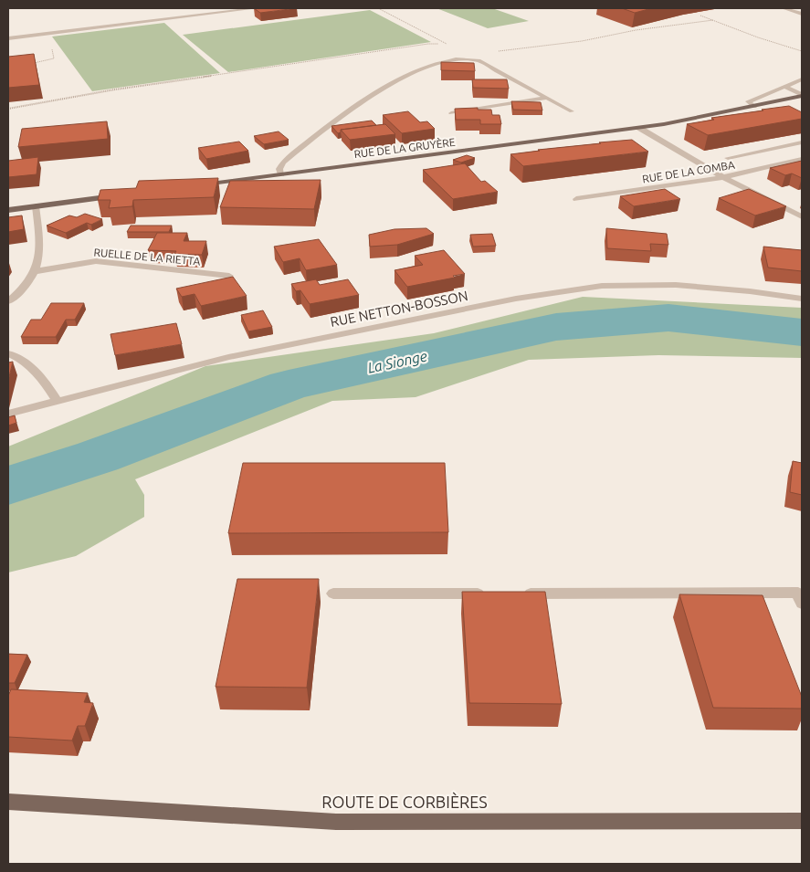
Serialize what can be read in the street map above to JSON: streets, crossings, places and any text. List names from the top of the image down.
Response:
{
  "streets": {
    "main road": ["RUE DE LA GRUYÈRE", "ROUTE DE CORBIÈRES"],
    "street": ["RUE DE LA COMBA", "RUELLE DE LA RIETTA", "RUE NETTON-BOSSON"]
  },
  "water": ["La Sionge"]
}
